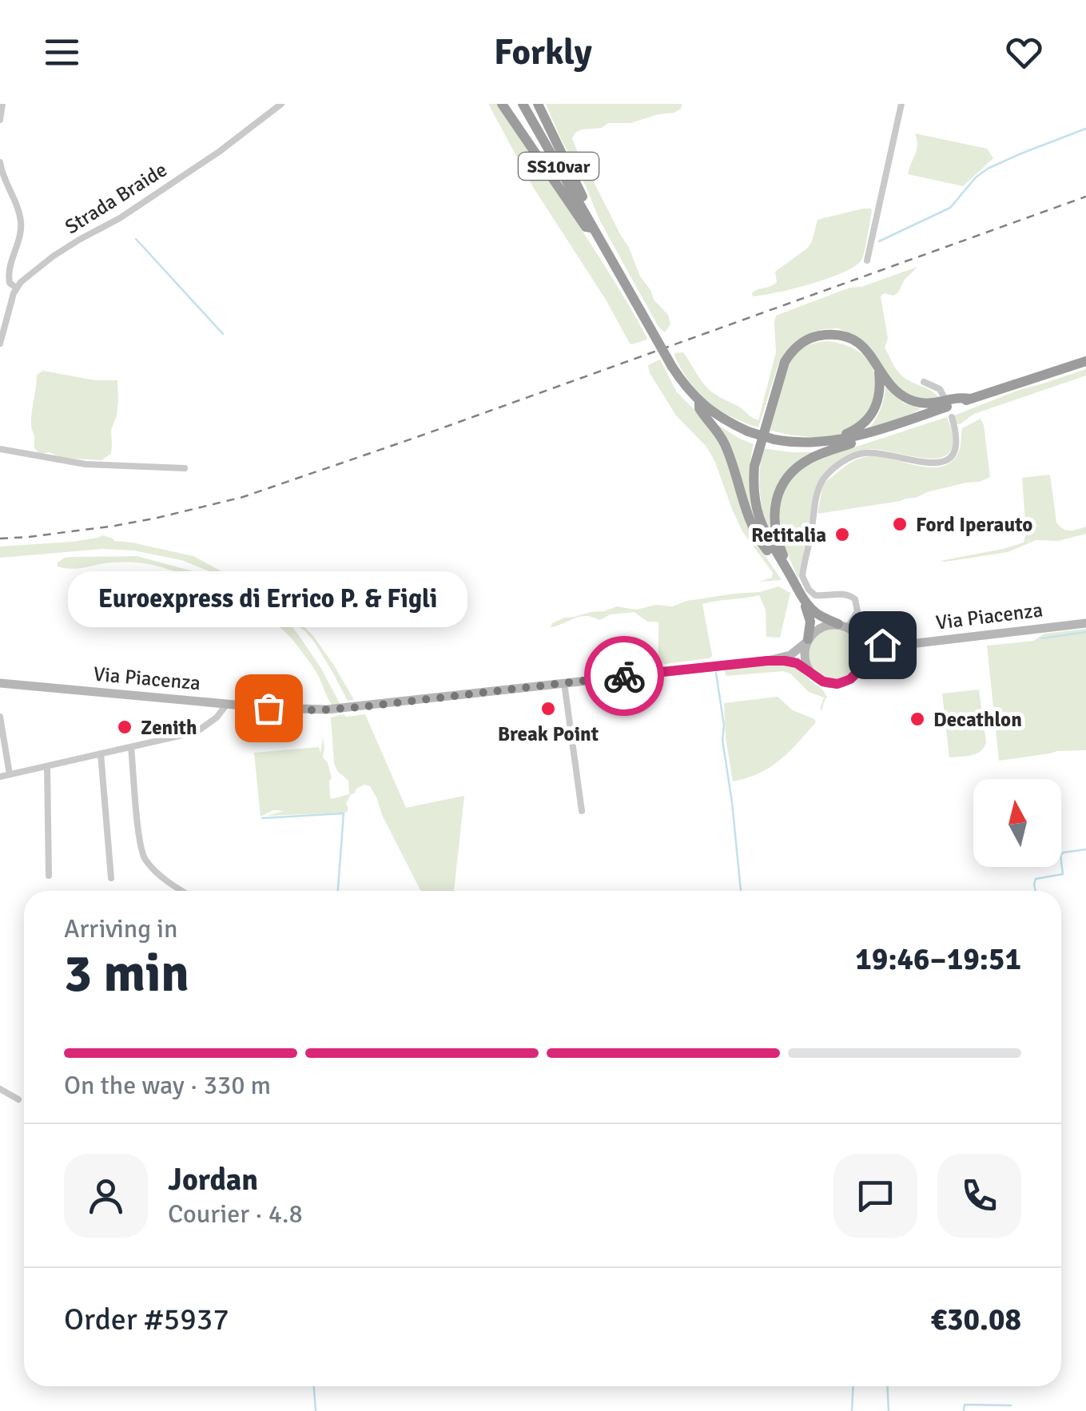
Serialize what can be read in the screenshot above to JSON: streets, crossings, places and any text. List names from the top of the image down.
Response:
{
  "streets": {
    "highway": ["SS10var"],
    "main road": ["Via Piacenza"],
    "street": ["Strada Braide"]
  },
  "places": [
    "Ford Iperauto",
    "Retitalia",
    "Euroexpress di Errico P. & Figli",
    "Break Point",
    "Decathlon",
    "Zenith"
  ],
  "north": "top",
  "page": {
    "header": "Forkly",
    "bubble": "Euroexpress di Errico P. & Figli",
    "heading": ["3 min", "Arriving in", "19:46–19:51"],
    "panel": [
      "Jordan",
      "Courier · 4.8",
      "Order #5937",
      "€30.08"
    ],
    "bar": "On the way · 330 m"
  }
}
